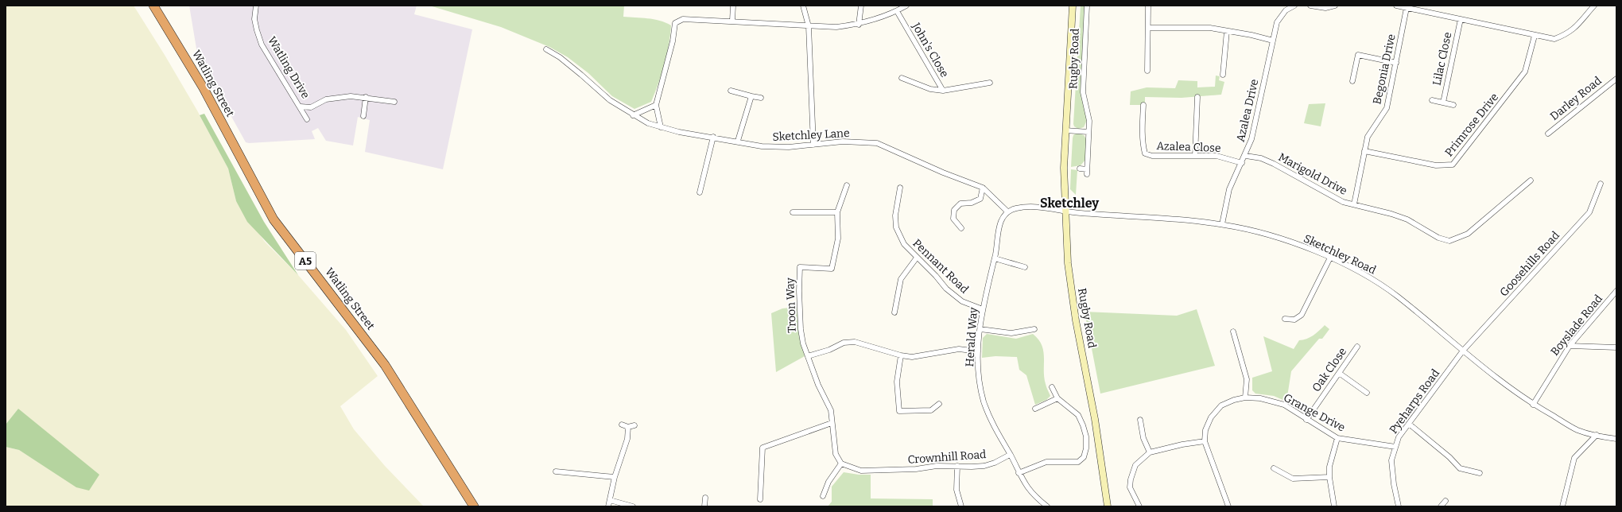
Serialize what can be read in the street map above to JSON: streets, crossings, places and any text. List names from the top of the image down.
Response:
{
  "streets": {
    "highway": ["Watling Street", "A5"],
    "main road": ["Rugby Road"],
    "street": [
      "John's Close",
      "Lilac Close",
      "Watling Drive",
      "Begonia Drive",
      "Darley Road",
      "Azalea Drive",
      "Primrose Drive",
      "Sketchley Lane",
      "Azalea Close",
      "Marigold Drive",
      "Sketchley Road",
      "Goosehills Road",
      "Pennant Road",
      "Troon Way",
      "Boyslade Road",
      "Herald Way",
      "Oak Close",
      "Pyeharps Road",
      "Grange Drive",
      "Crownhill Road"
    ]
  },
  "crossings": [
    ["Rugby Road", "Sketchley Road"],
    ["Begonia Drive", "Primrose Drive"],
    ["Begonia Drive", "Marigold Drive"],
    ["Azalea Drive", "Azalea Close"],
    ["Azalea Drive", "Marigold Drive"],
    ["Azalea Drive", "Sketchley Road"],
    ["Sketchley Lane", "Herald Way"],
    ["Sketchley Road", "Goosehills Road"],
    ["Sketchley Road", "Boyslade Road"],
    ["Sketchley Road", "Pyeharps Road"],
    ["Goosehills Road", "Pyeharps Road"],
    ["Pennant Road", "Herald Way"],
    ["Troon Way", "Crownhill Road"],
    ["Herald Way", "Crownhill Road"],
    ["Oak Close", "Grange Drive"],
    ["Pyeharps Road", "Grange Drive"]
  ],
  "districts": ["Sketchley"]
}
